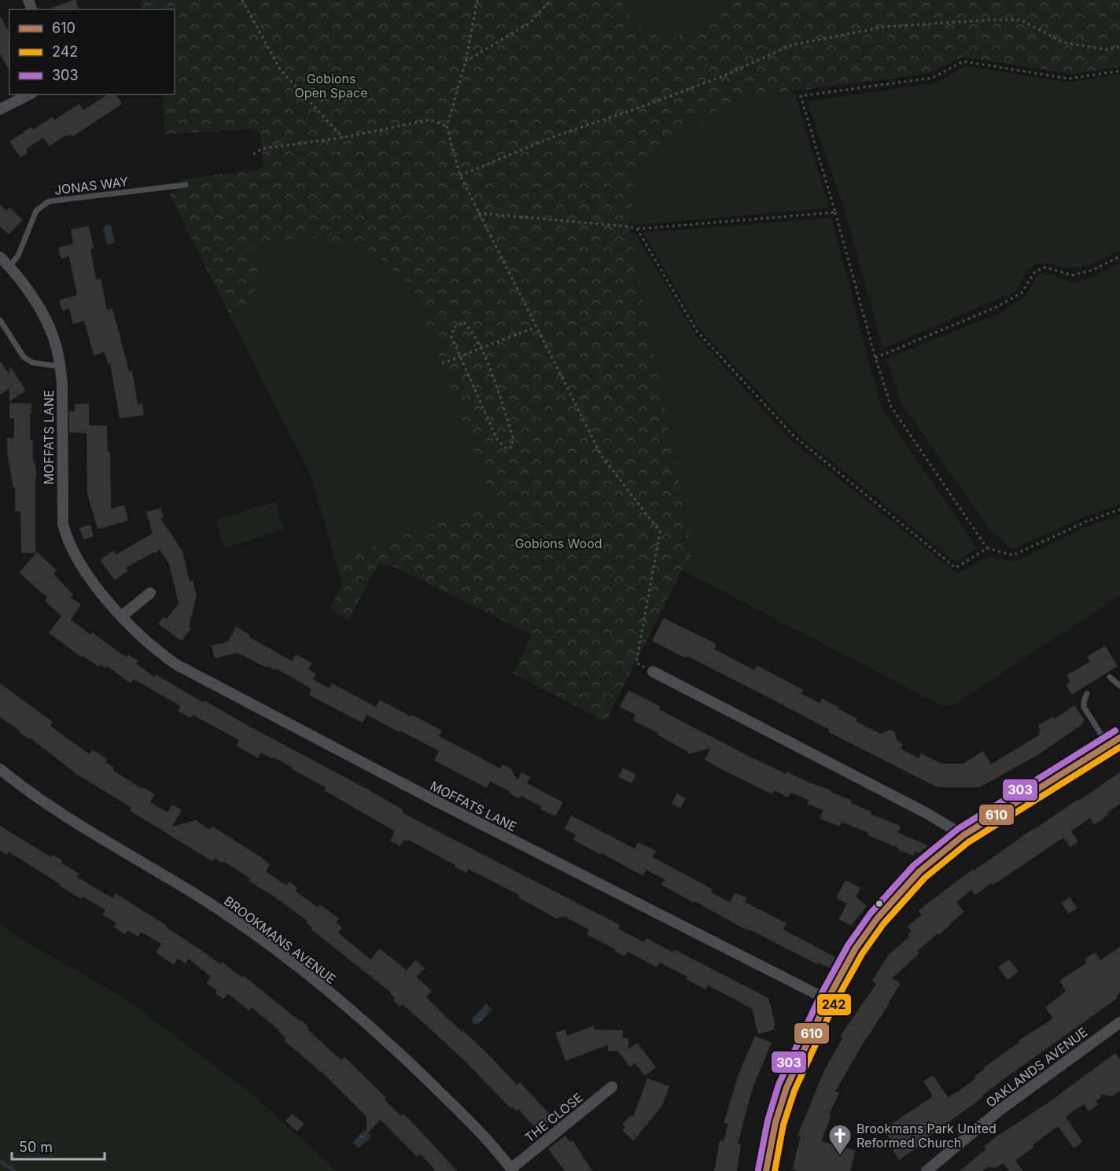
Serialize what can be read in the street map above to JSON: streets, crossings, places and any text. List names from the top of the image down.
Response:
{
  "streets": {
    "street": [
      "MOFFATS LANE",
      "BROOKMANS AVENUE",
      "OAKLANDS AVENUE",
      "THE CLOSE"
    ],
    "lane": ["JONAS WAY"]
  },
  "crossings": [
    ["JONAS WAY", "MOFFATS LANE"],
    ["BROOKMANS AVENUE", "THE CLOSE"]
  ],
  "parks": ["Gobions Open Space", "Gobions Wood"],
  "places": {
    "church": ["Brookmans Park United Reformed Church"]
  },
  "lines": ["transit line 303", "transit line 610", "transit line 242"],
  "legend": ["610", "242", "303"],
  "scale_bar": "50 m"
}
